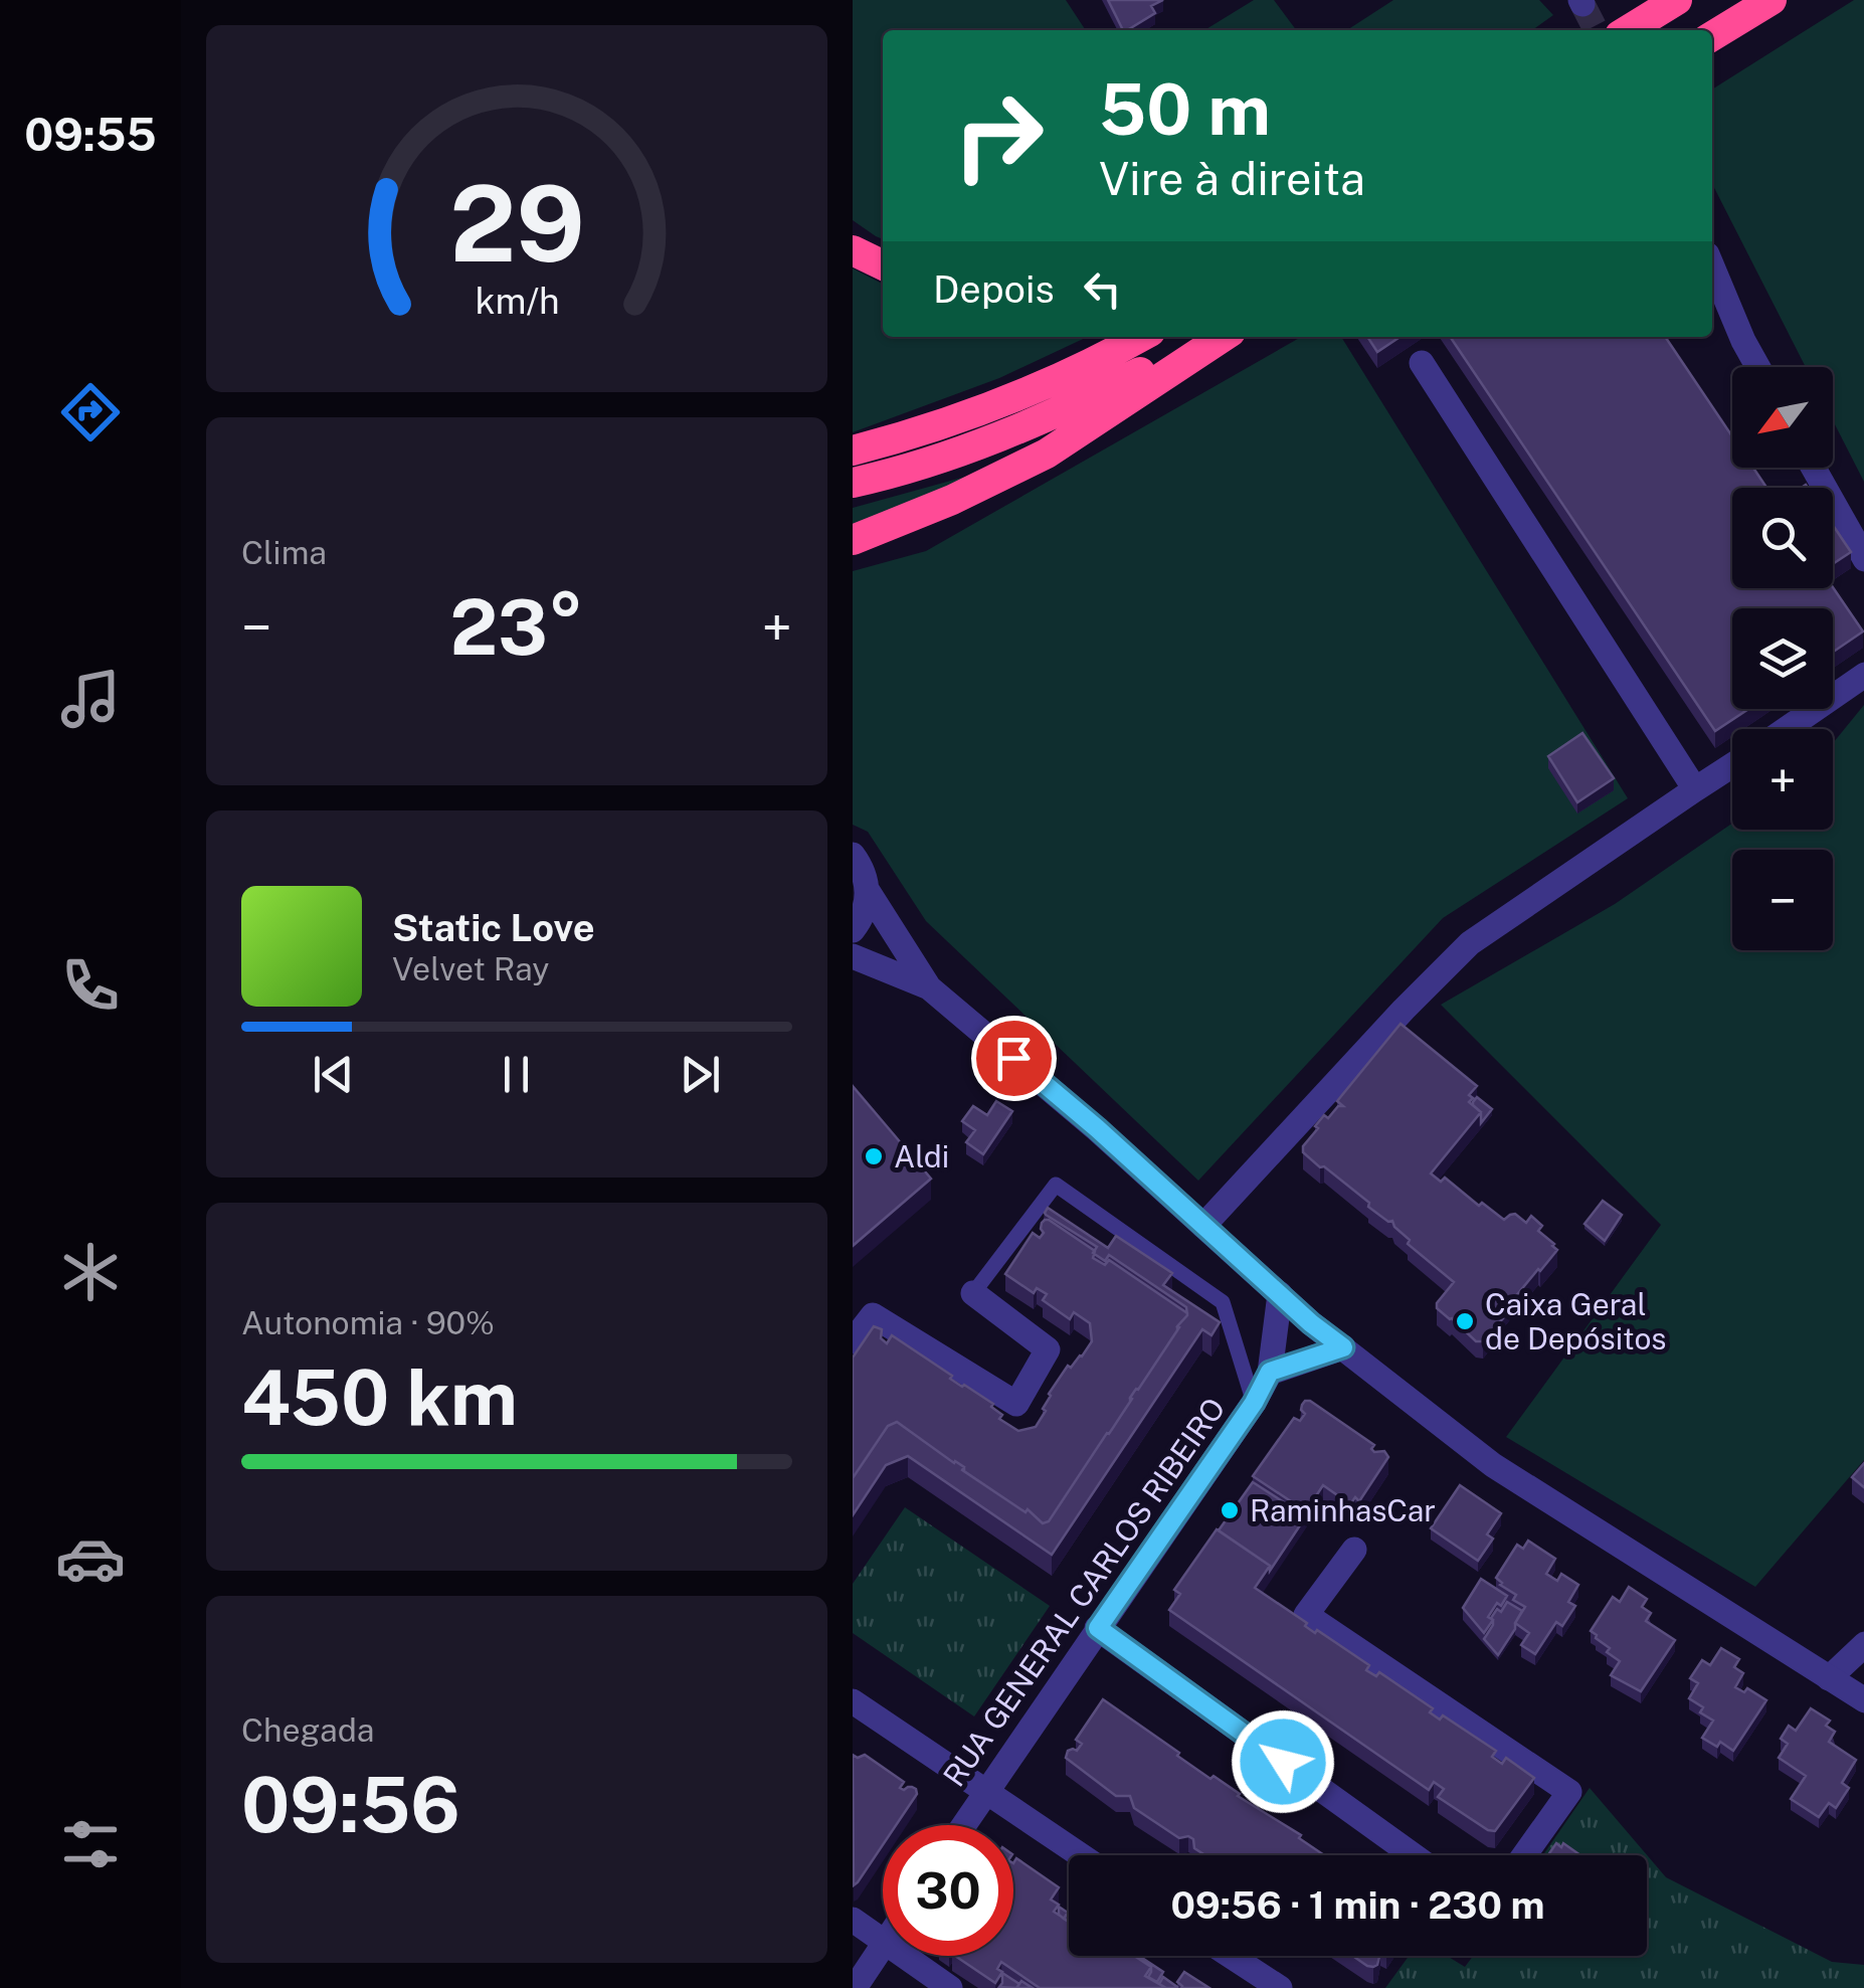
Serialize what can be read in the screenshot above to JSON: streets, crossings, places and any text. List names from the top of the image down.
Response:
{
  "streets": {
    "street": ["RUA GENERAL CARLOS RIBEIRO"]
  },
  "places": ["Aldi", "Caixa Geral de Depósitos", "RaminhasCar"],
  "north": "bottom left",
  "page": {
    "tabs": "09:55",
    "turn": ["50 m", "Vire à direita"],
    "then": "Depois",
    "map_buttons": ["+", "−"],
    "tile": [
      "Clima",
      ["Autonomia · 90%", "450 km"],
      ["Chegada", "09:56"]
    ],
    "heat": ["−", "23°", "+"],
    "song": ["Static Love", "Velvet Ray"],
    "limit": "30",
    "trip": "09:56 · 1 min · 230 m",
    "gauge": ["29", "km/h"]
  }
}
